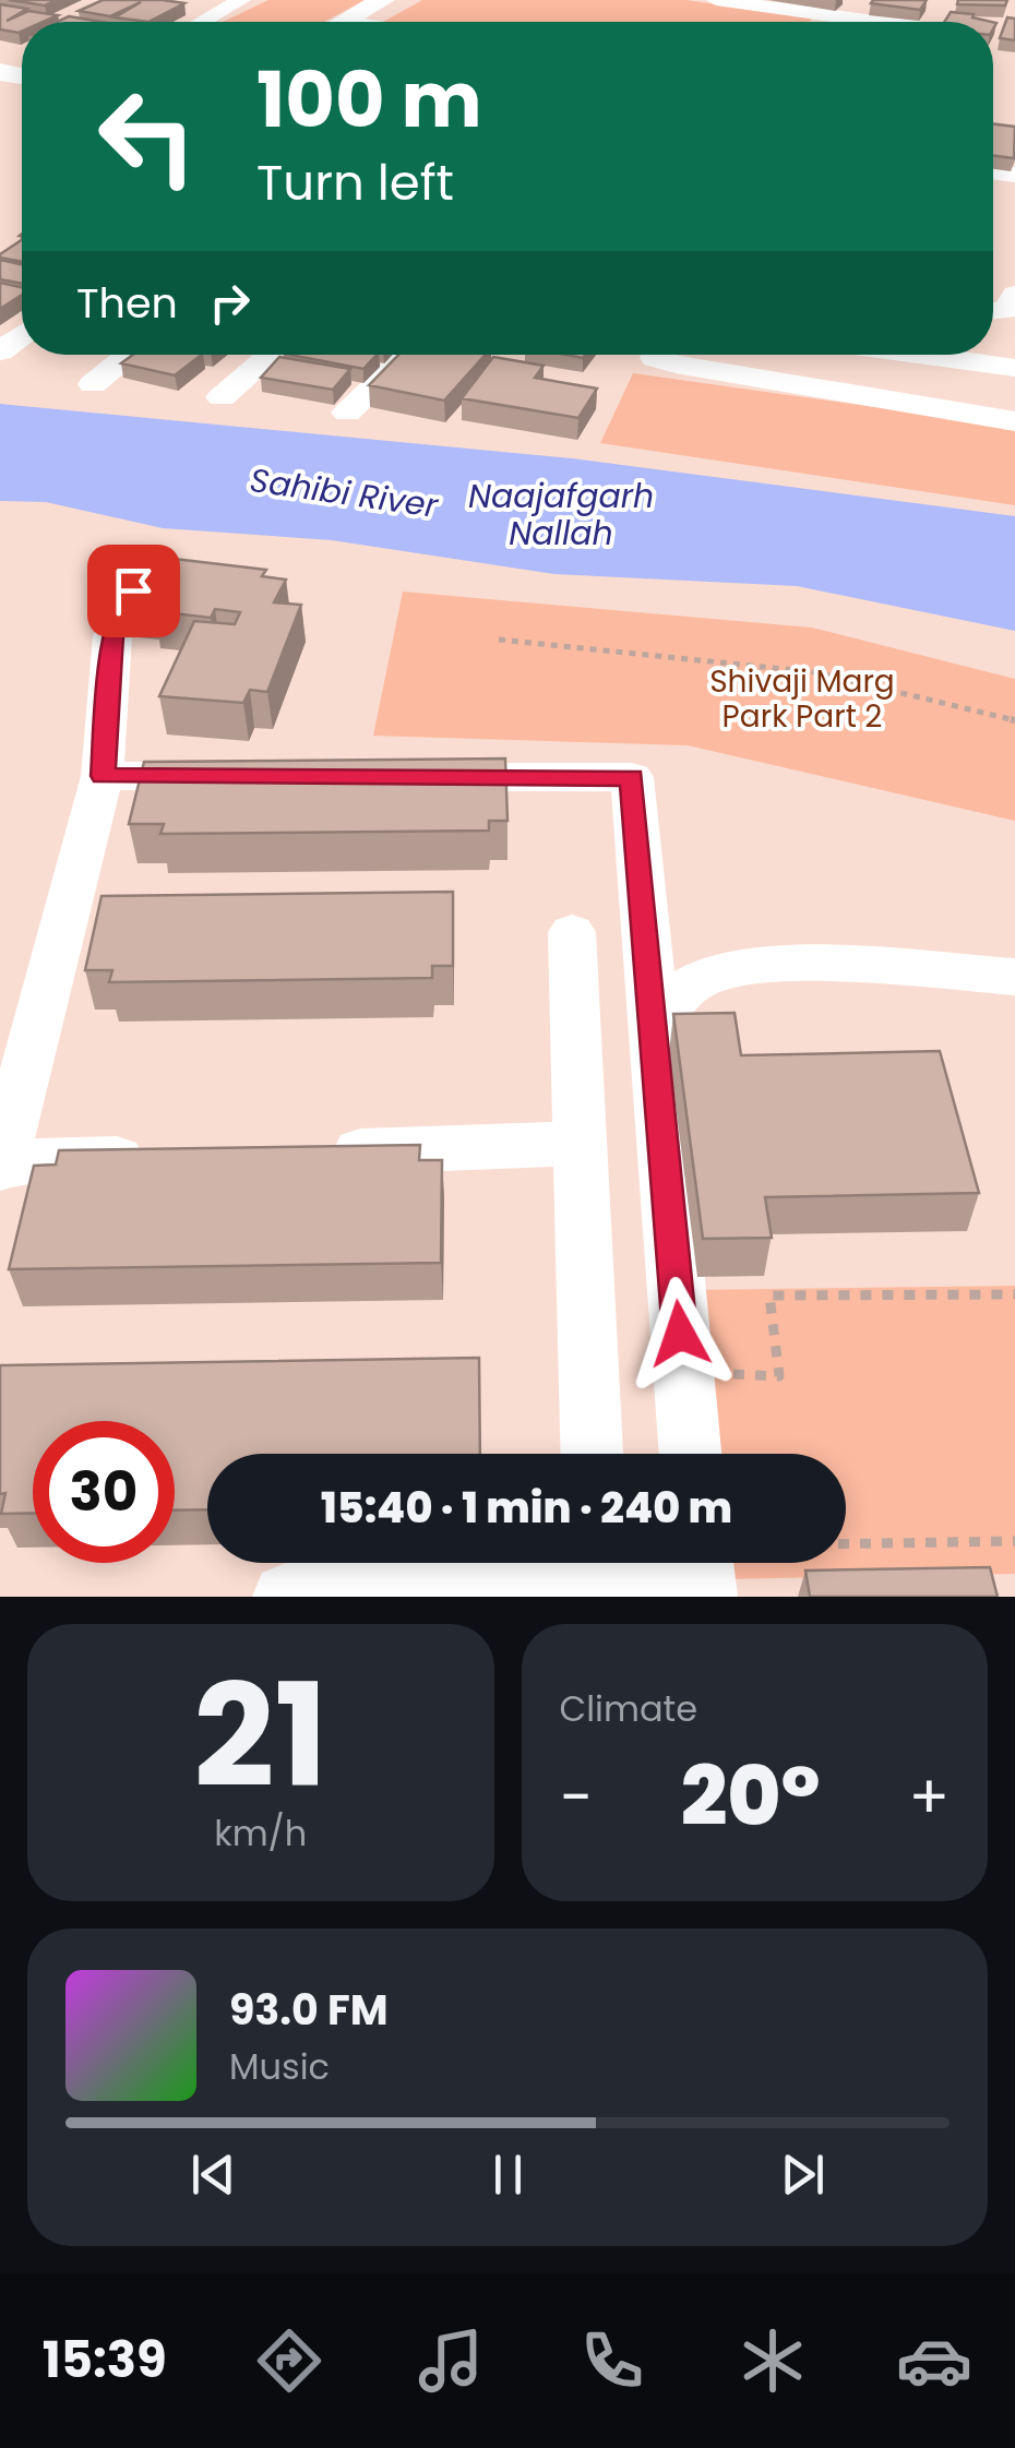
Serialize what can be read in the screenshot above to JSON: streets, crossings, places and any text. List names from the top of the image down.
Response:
{
  "water": ["Sahibi River", "Naajafgarh Nallah"],
  "parks": ["Shivaji Marg Park Part 2"],
  "page": {
    "turn": ["100 m", "Turn left"],
    "then": "Then",
    "limit": "30",
    "trip": "15:40 · 1 min · 240 m",
    "tile": [
      ["21", "km/h"],
      "Climate"
    ],
    "heat": ["−", "20°", "+"],
    "song": ["93.0 FM", "Music"],
    "tabs": "15:39"
  }
}
